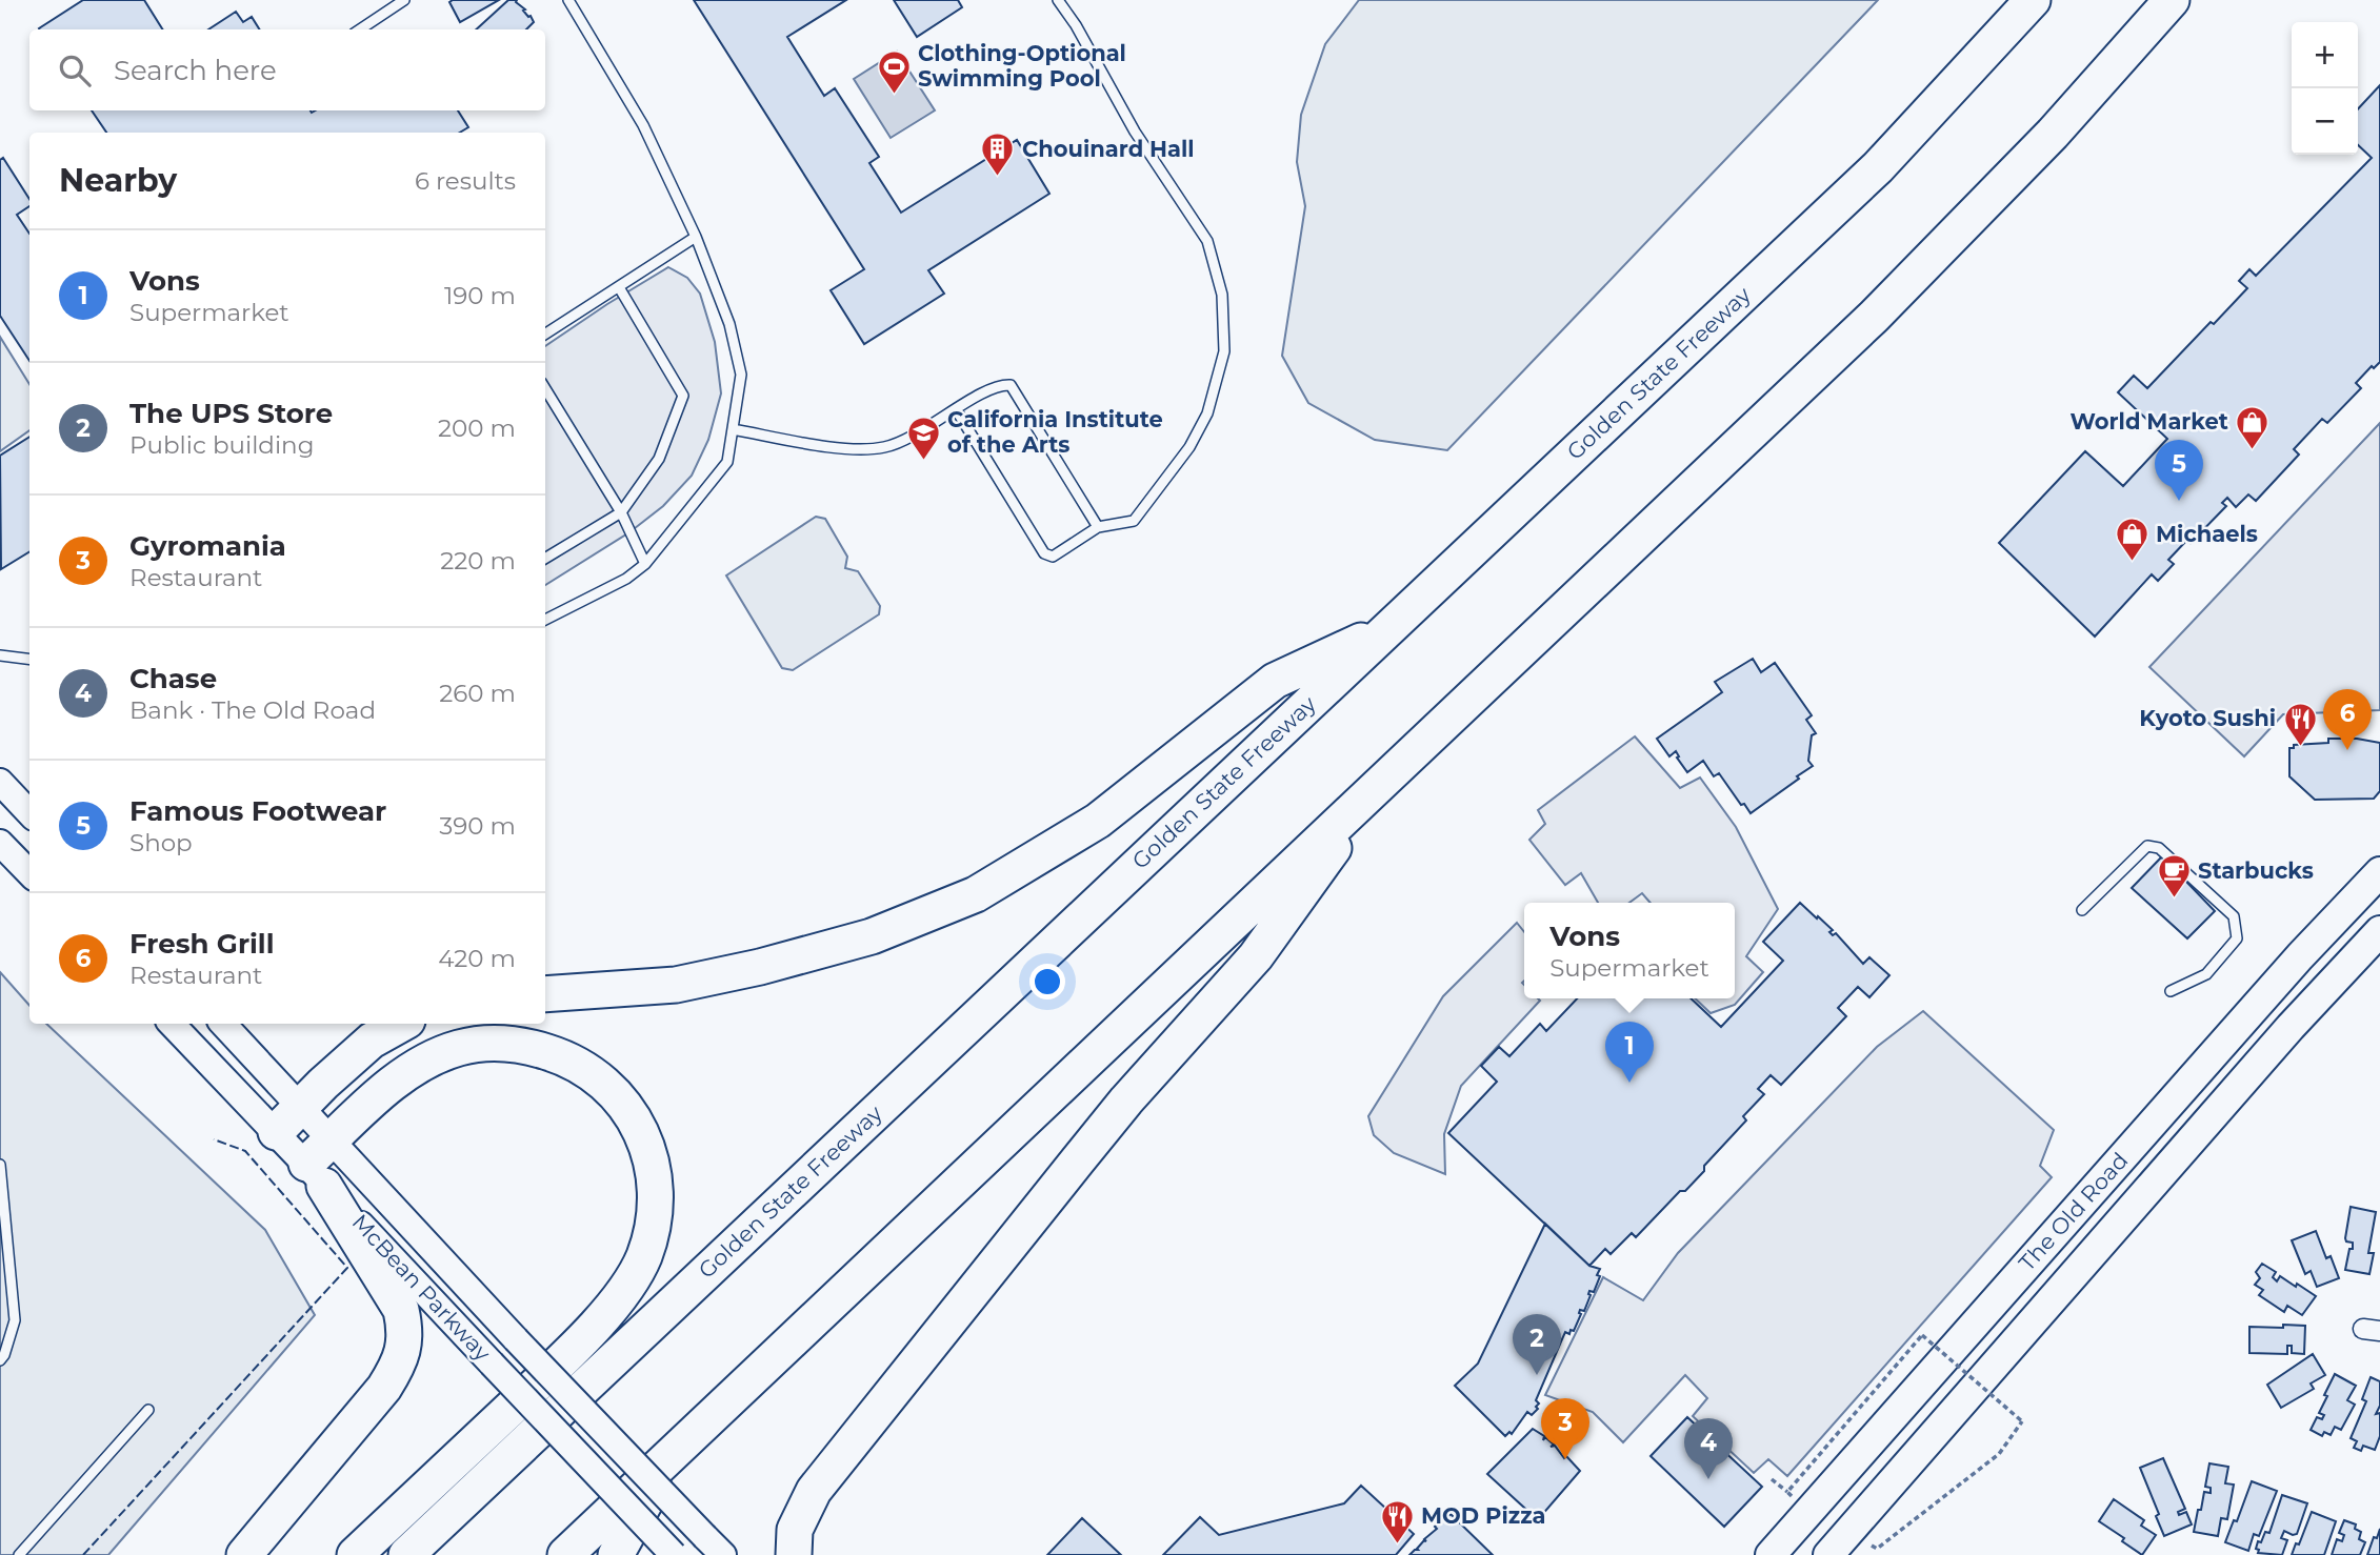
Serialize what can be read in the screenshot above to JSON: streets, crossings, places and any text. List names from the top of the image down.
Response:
{
  "streets": {
    "highway": ["Golden State Freeway"],
    "main road": ["The Old Road", "McBean Parkway"]
  },
  "places": {
    "sports": ["Clothing-Optional Swimming Pool"],
    "building": ["Chouinard Hall"],
    "shop": ["World Market", "Michaels"],
    "school or university": ["California Institute of the Arts"],
    "restaurant": ["Kyoto Sushi", "MOD Pizza"],
    "cafe": ["Starbucks"]
  },
  "page": {
    "map_buttons": ["+", "−"],
    "search": "Search here",
    "heading": ["Nearby", "6 results"],
    "list": [
      {
        "mark": "1",
        "name": "Vons",
        "note": "Supermarket",
        "value": "190 m"
      },
      {
        "mark": "2",
        "name": "The UPS Store",
        "note": "Public building",
        "value": "200 m"
      },
      {
        "mark": "3",
        "name": "Gyromania",
        "note": "Restaurant",
        "value": "220 m"
      },
      {
        "mark": "4",
        "name": "Chase",
        "note": "Bank · The Old Road",
        "value": "260 m"
      },
      {
        "mark": "5",
        "name": "Famous Footwear",
        "note": "Shop",
        "value": "390 m"
      },
      {
        "mark": "6",
        "name": "Fresh Grill",
        "note": "Restaurant",
        "value": "420 m"
      }
    ],
    "pins": [
      "5",
      "6",
      "1",
      "2",
      "3",
      "4"
    ],
    "popup": ["Vons", "Supermarket"]
  }
}
